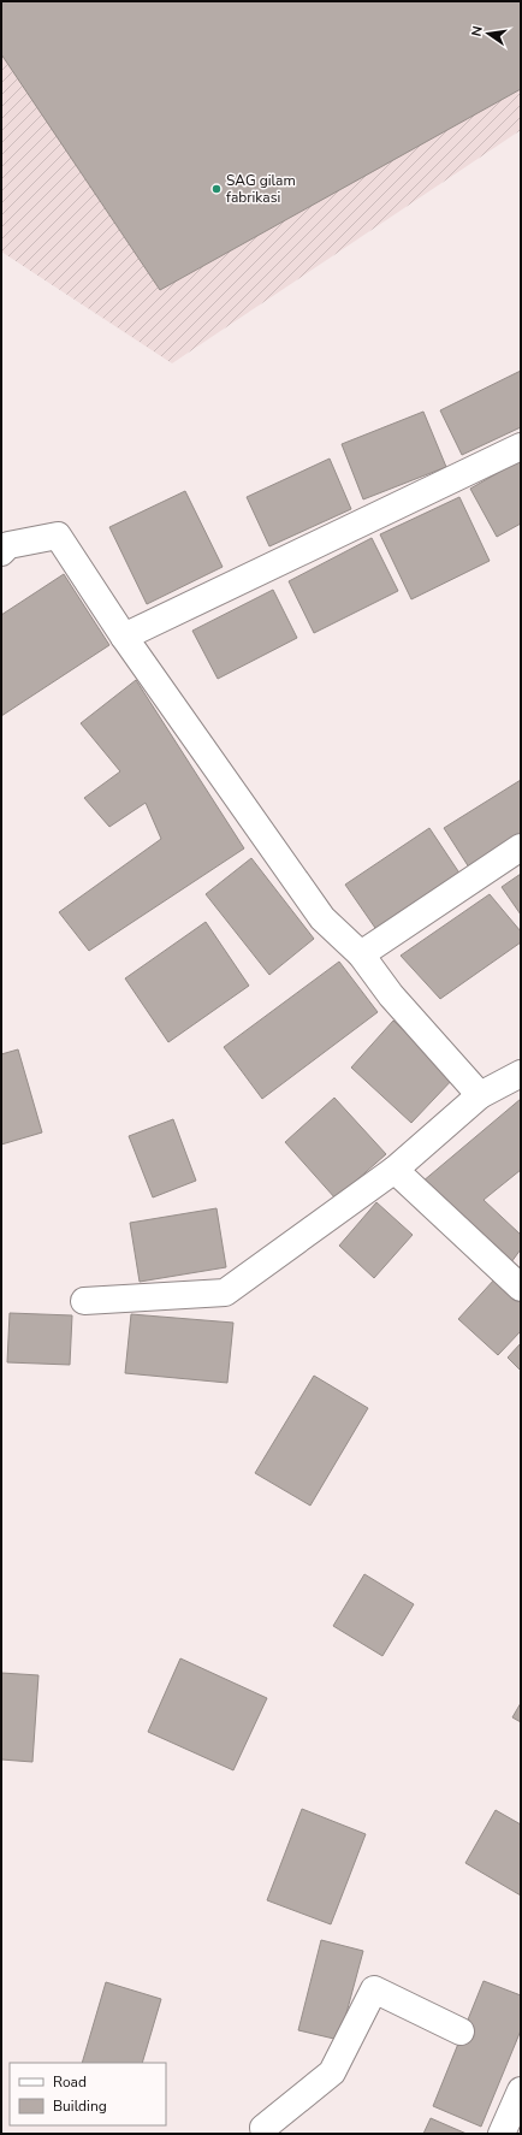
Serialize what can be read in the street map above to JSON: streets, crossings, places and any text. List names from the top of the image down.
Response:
{
  "places": ["SAG gilam fabrikasi"],
  "legend": ["Road", "Building"],
  "north": "left"
}
